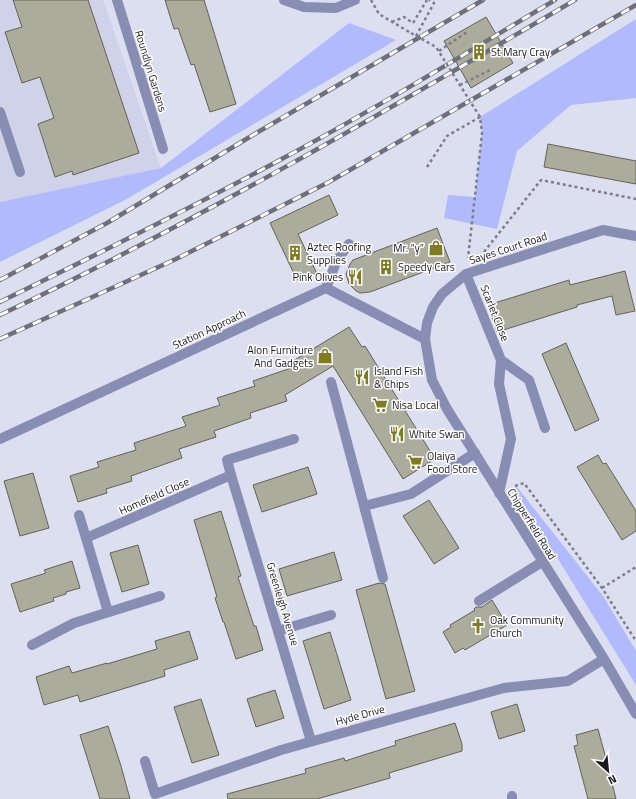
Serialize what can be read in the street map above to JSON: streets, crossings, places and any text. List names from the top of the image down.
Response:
{
  "streets": {
    "street": [
      "Roundlyn Gardens",
      "Sayes Court Road",
      "Scarlet Close",
      "Station Approach",
      "Homefield Close",
      "Chipperfield Road",
      "Greenleigh Avenue",
      "Hyde Drive"
    ]
  },
  "crossings": [
    ["Sayes Court Road", "Scarlet Close"],
    ["Sayes Court Road", "Chipperfield Road"],
    ["Scarlet Close", "Chipperfield Road"],
    ["Homefield Close", "Greenleigh Avenue"],
    ["Chipperfield Road", "Hyde Drive"],
    ["Greenleigh Avenue", "Hyde Drive"]
  ],
  "places": {
    "building": ["St Mary Cray", "Aztec Roofing Supplies", "Speedy Cars"],
    "shop": ["Mr. “y”", "Alon Furniture And Gadgets"],
    "restaurant": ["Pink Olives", "Island Fish & Chips", "White Swan"],
    "supermarket": ["Nisa Local", "Olaiya Food Store"],
    "church": ["Oak Community Church"]
  },
  "north": "bottom right"
}
